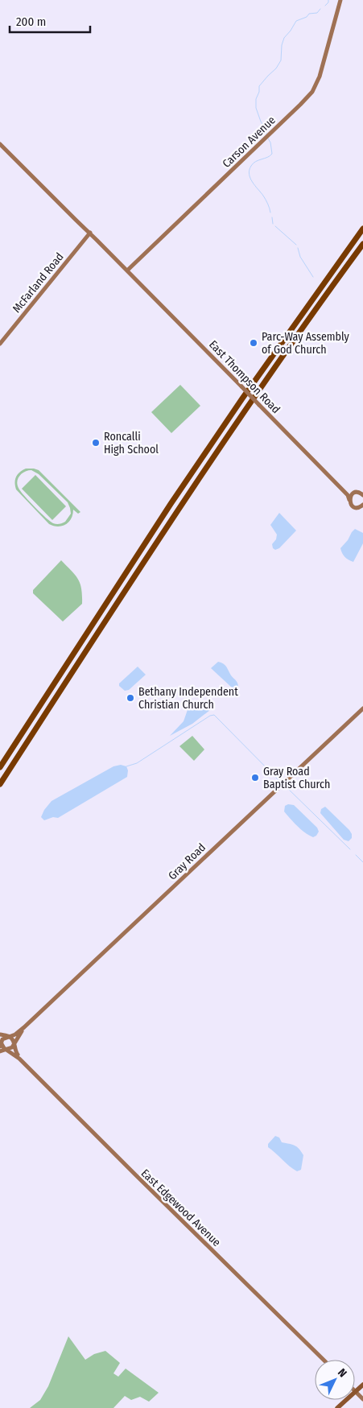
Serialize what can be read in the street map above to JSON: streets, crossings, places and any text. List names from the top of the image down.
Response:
{
  "streets": {
    "main road": [
      "Carson Avenue",
      "McFarland Road",
      "East Thompson Road",
      "Gray Road",
      "East Edgewood Avenue"
    ]
  },
  "crossings": [
    ["Carson Avenue", "East Thompson Road"],
    ["Gray Road", "East Edgewood Avenue"]
  ],
  "places": [
    "Parc-Way Assembly of God Church",
    "Roncalli High School",
    "Bethany Independent Christian Church",
    "Gray Road Baptist Church"
  ],
  "scale_bar": "200 m",
  "north": "top right"
}
